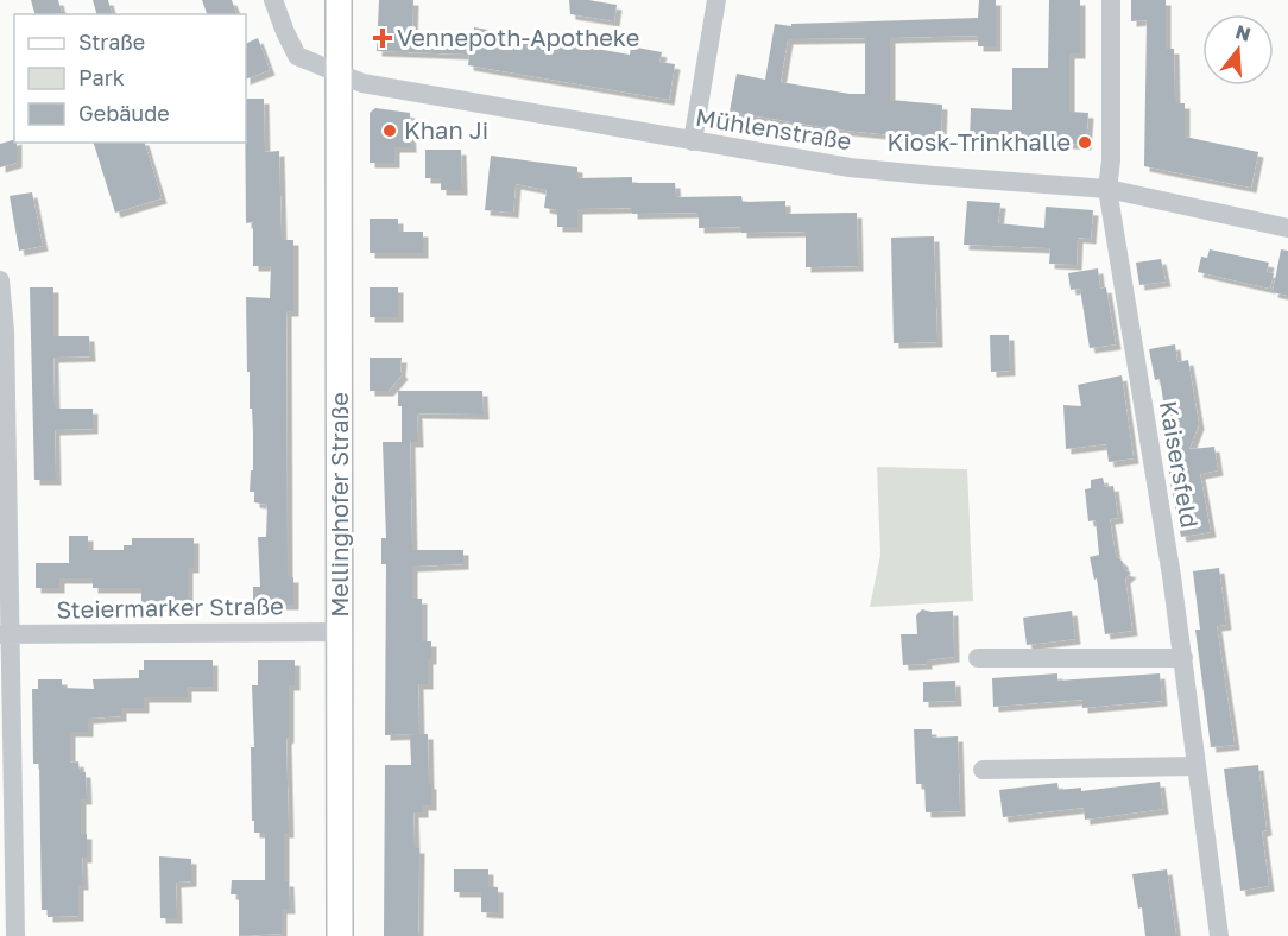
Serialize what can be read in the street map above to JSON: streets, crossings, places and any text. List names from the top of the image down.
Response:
{
  "streets": {
    "main road": ["Mellinghofer Straße"],
    "street": ["Mühlenstraße", "Kaisersfeld", "Steiermarker Straße"]
  },
  "crossings": [
    ["Mühlenstraße", "Kaisersfeld"],
    ["Mühlenstraße", "Mellinghofer Straße"],
    ["Mellinghofer Straße", "Steiermarker Straße"]
  ],
  "places": {
    "health": ["Vennepoth-Apotheke"],
    "other": ["Khan Ji", "Kiosk-Trinkhalle"]
  },
  "legend": ["Straße", "Park", "Gebäude"],
  "north": "top"
}
